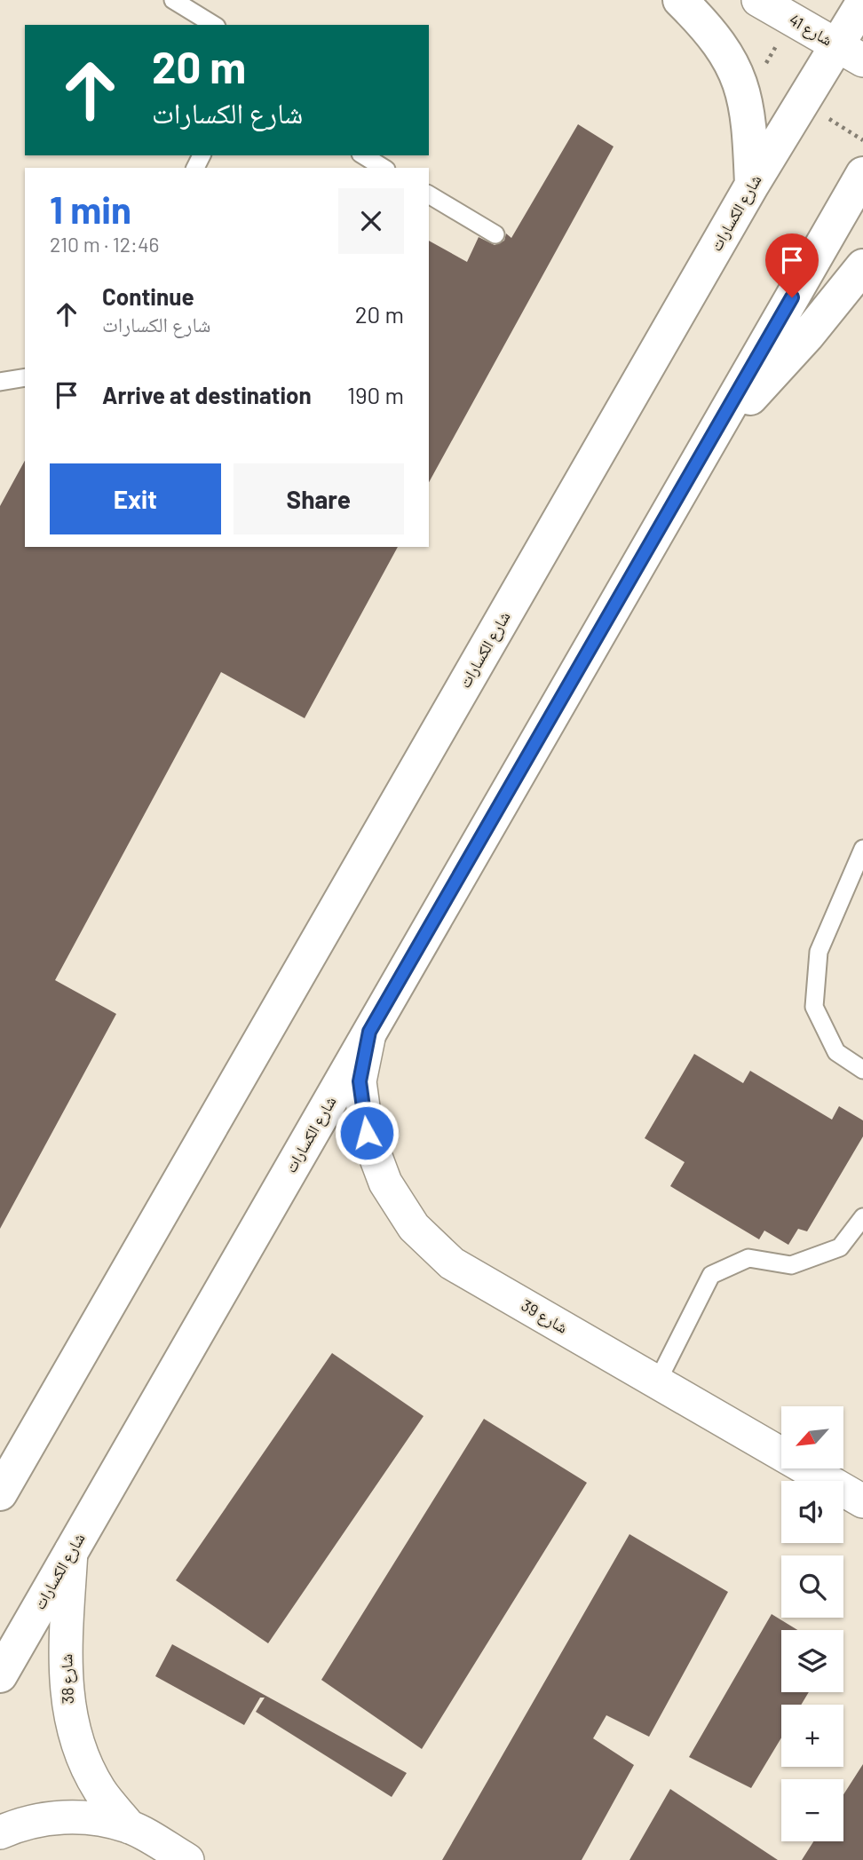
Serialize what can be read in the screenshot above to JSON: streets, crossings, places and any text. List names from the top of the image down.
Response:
{
  "streets": {
    "street": [
      "شارع 41",
      "شارع الكسارات",
      "شارع 39",
      "شارع 38"
    ]
  },
  "crossings": [
    ["شارع 41", "شارع الكسارات"],
    ["شارع الكسارات", "شارع 39"],
    ["شارع الكسارات", "شارع 38"]
  ],
  "north": "bottom left",
  "page": {
    "turn": ["20 m", "شارع الكسارات"],
    "heading": ["1 min", "210 m · 12:46"],
    "list": [
      {
        "name": "Continue",
        "note": "شارع الكسارات",
        "value": "20 m"
      },
      {
        "name": "Arrive at destination",
        "value": "190 m"
      }
    ],
    "buttons": ["Exit", "Share"],
    "map_buttons": ["+", "−"]
  }
}
